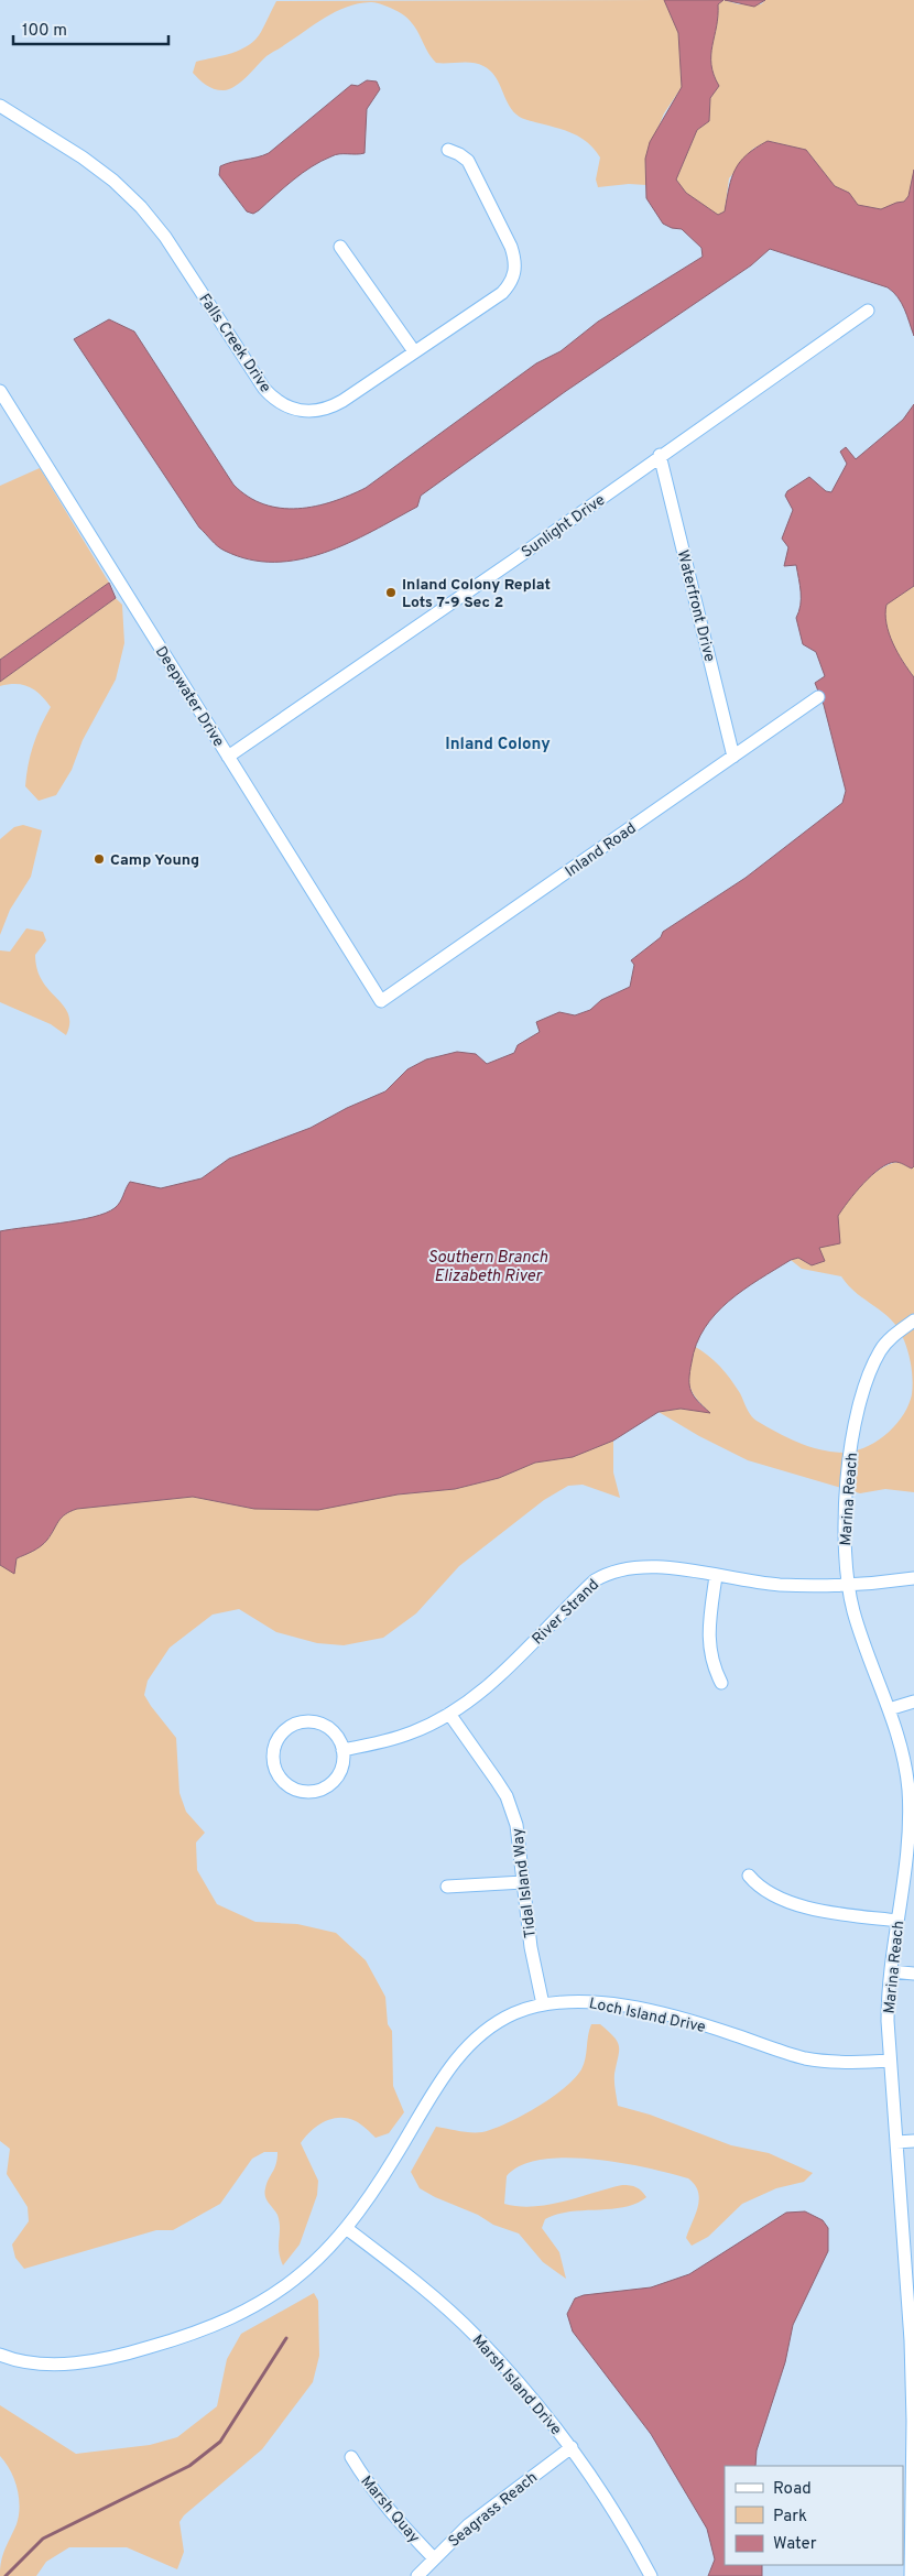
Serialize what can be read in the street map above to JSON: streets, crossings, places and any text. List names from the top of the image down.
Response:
{
  "streets": {
    "street": [
      "Falls Creek Drive",
      "Sunlight Drive",
      "Waterfront Drive",
      "Deepwater Drive",
      "Inland Road",
      "Marina Reach",
      "River Strand",
      "Tidal Island Way",
      "Loch Island Drive",
      "Marsh Island Drive",
      "Marsh Quay",
      "Seagrass Reach"
    ]
  },
  "crossings": [
    ["Sunlight Drive", "Waterfront Drive"],
    ["Sunlight Drive", "Deepwater Drive"],
    ["Waterfront Drive", "Inland Road"],
    ["Deepwater Drive", "Inland Road"],
    ["Marina Reach", "River Strand"],
    ["Marina Reach", "Loch Island Drive"],
    ["River Strand", "Tidal Island Way"],
    ["Tidal Island Way", "Loch Island Drive"],
    ["Loch Island Drive", "Marsh Island Drive"],
    ["Marsh Island Drive", "Seagrass Reach"],
    ["Marsh Quay", "Seagrass Reach"]
  ],
  "districts": ["Inland Colony"],
  "water": ["Southern Branch Elizabeth River"],
  "places": ["Inland Colony Replat Lots 7-9 Sec 2", "Camp Young"],
  "legend": ["Road", "Park", "Water"],
  "scale_bar": "100 m"
}
